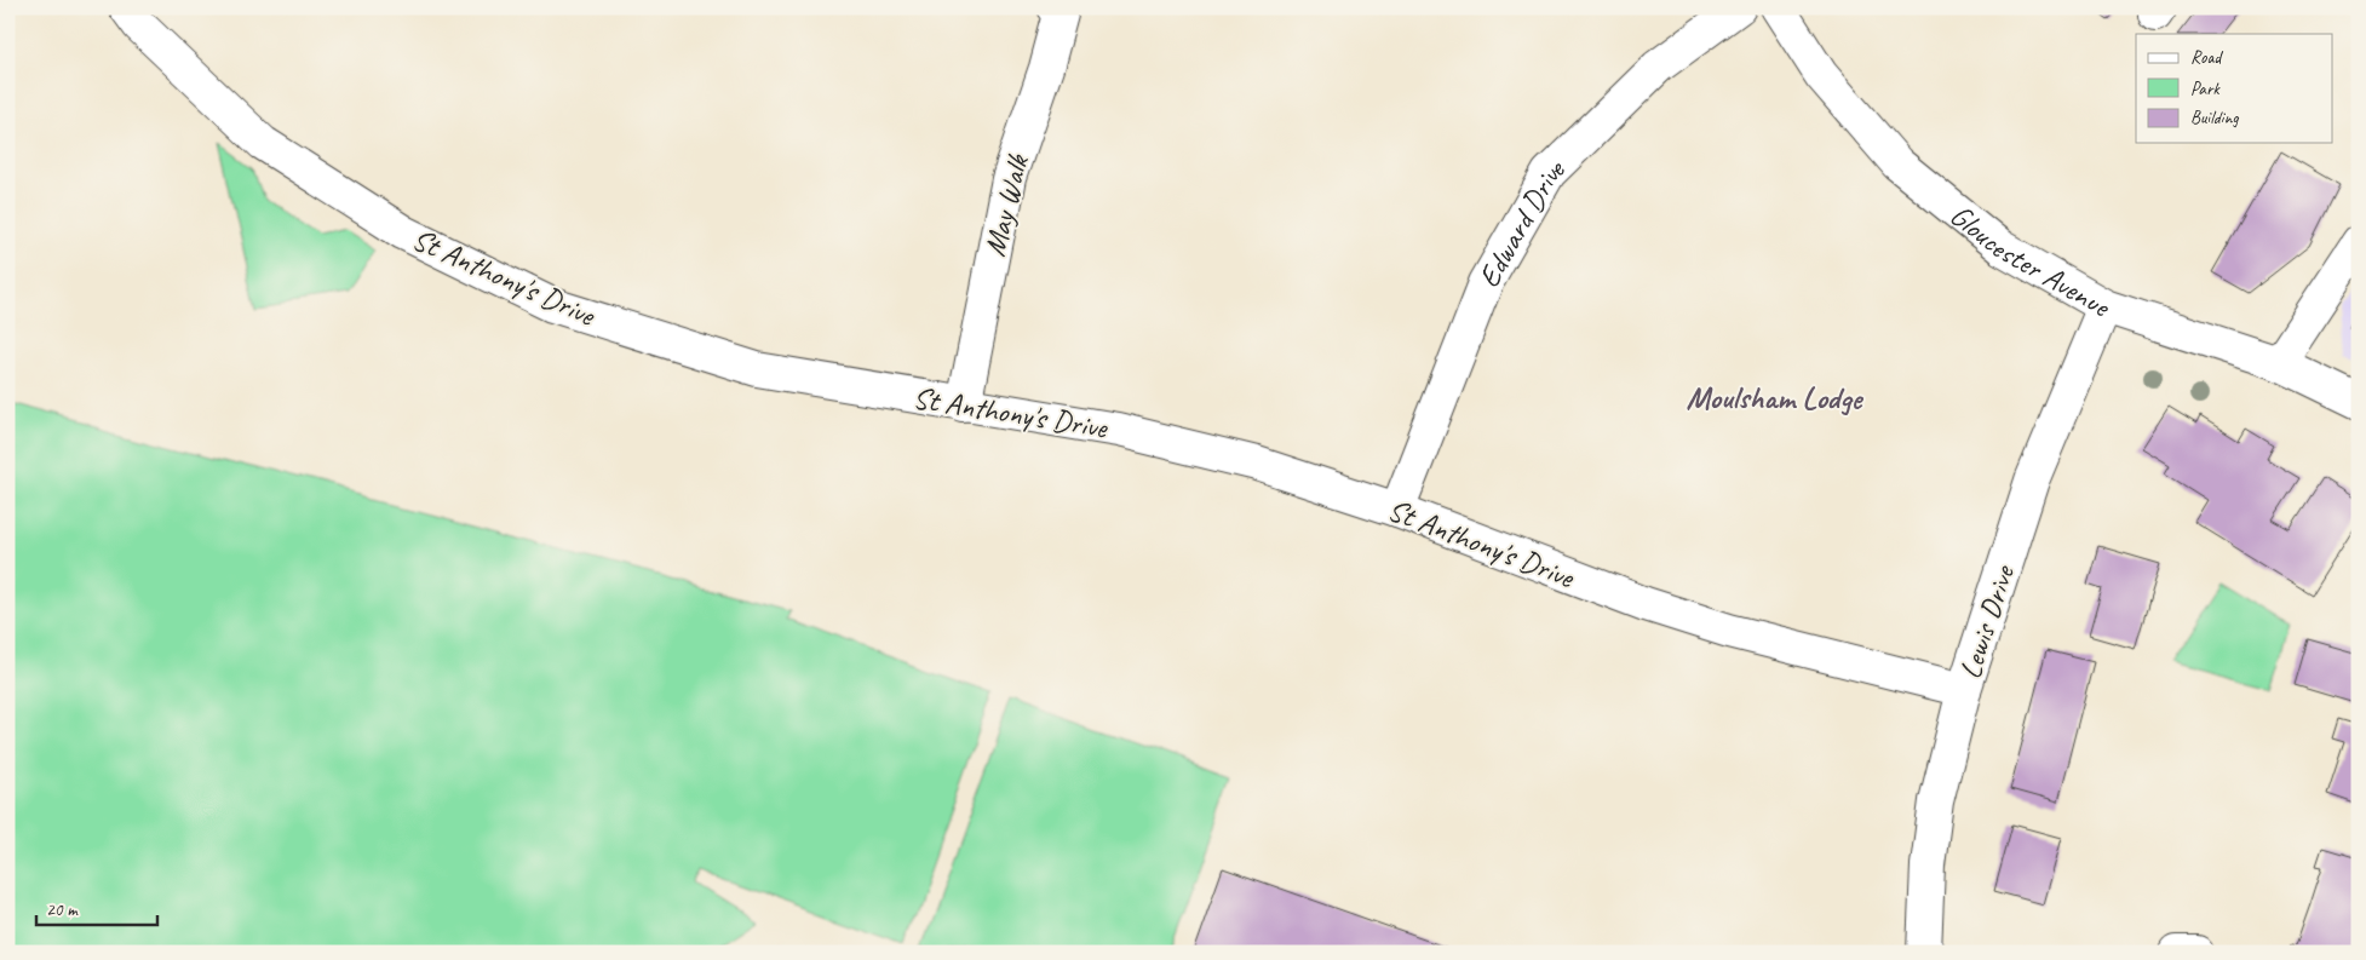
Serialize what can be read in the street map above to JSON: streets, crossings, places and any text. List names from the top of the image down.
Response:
{
  "streets": {
    "street": [
      "May Walk",
      "Edward Drive",
      "Gloucester Avenue",
      "St Anthony's Drive",
      "Lewis Drive"
    ]
  },
  "crossings": [
    ["May Walk", "St Anthony's Drive"],
    ["Edward Drive", "St Anthony's Drive"],
    ["Gloucester Avenue", "Lewis Drive"],
    ["St Anthony's Drive", "Lewis Drive"]
  ],
  "districts": ["Moulsham Lodge"],
  "legend": ["Road", "Park", "Building"],
  "scale_bar": "20 m"
}
